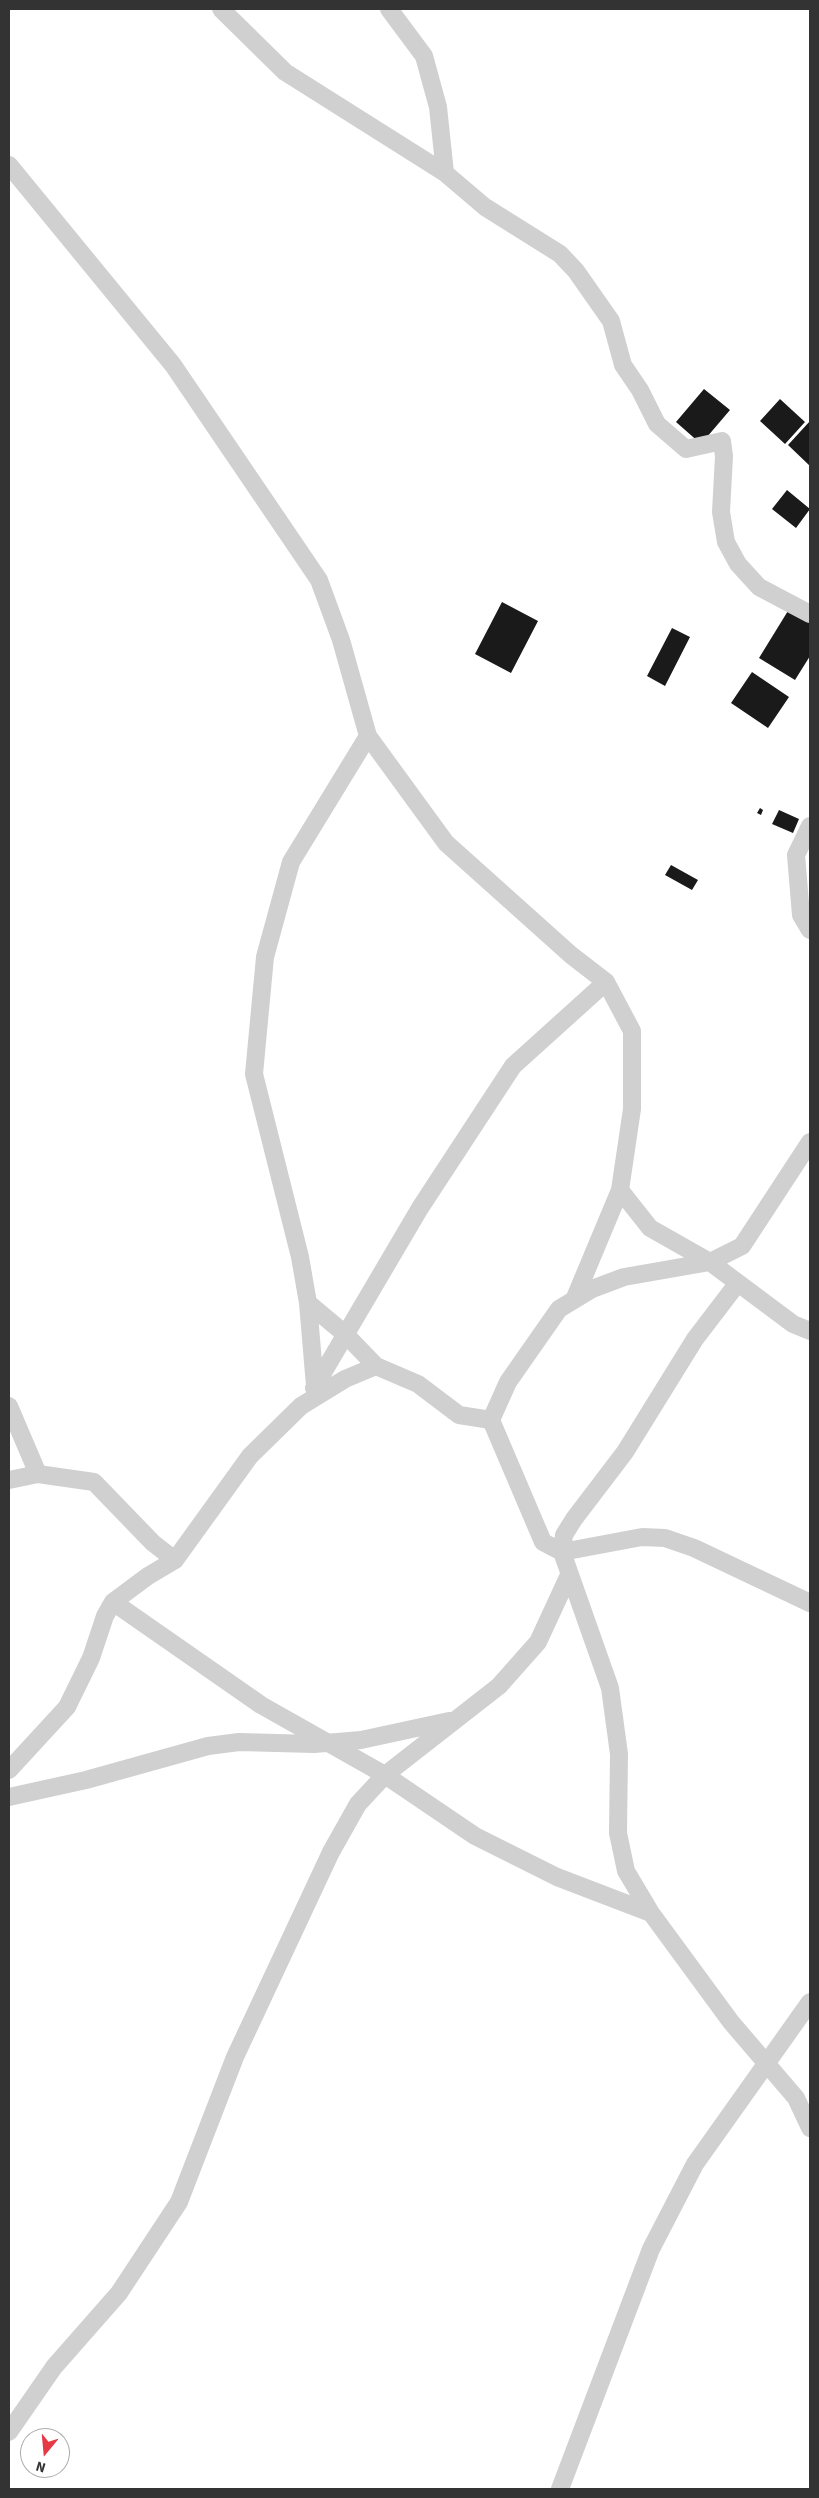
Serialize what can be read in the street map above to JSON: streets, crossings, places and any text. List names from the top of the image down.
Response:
{
  "north": "bottom"
}
